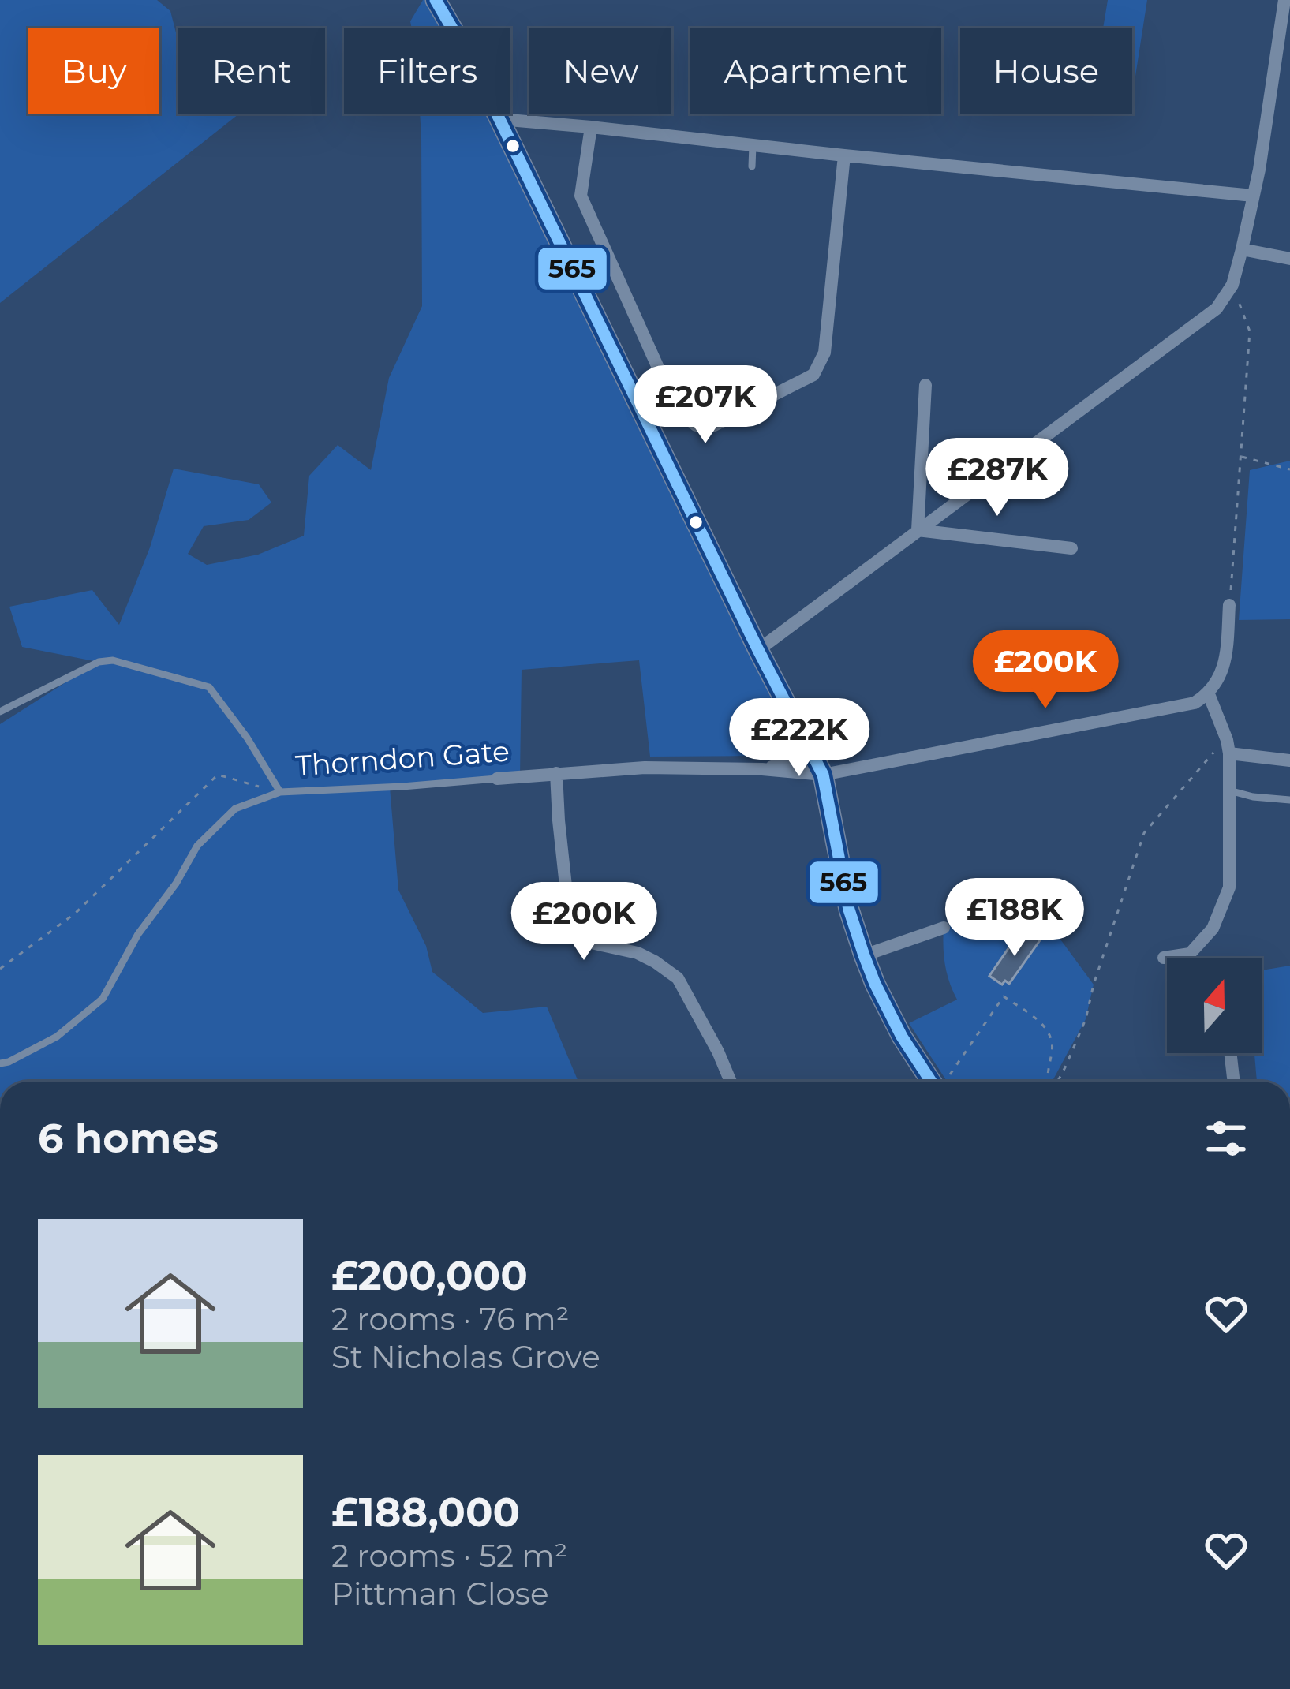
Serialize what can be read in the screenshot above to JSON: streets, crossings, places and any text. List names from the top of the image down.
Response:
{
  "streets": {
    "street": ["Thorndon Gate"]
  },
  "lines": ["transit line 565"],
  "north": "top",
  "page": {
    "chip": [
      "Buy",
      "Rent",
      "Filters",
      "New",
      "Apartment",
      "House"
    ],
    "price": [
      "£207K",
      "£287K",
      "£200K",
      "£222K",
      "£188K",
      "£200K"
    ],
    "heading": "6 homes",
    "list": [
      {
        "name": "£200,000",
        "note": "2 rooms · 76 m² · St Nicholas Grove"
      },
      {
        "name": "£188,000",
        "note": "2 rooms · 52 m² · Pittman Close"
      }
    ]
  }
}
